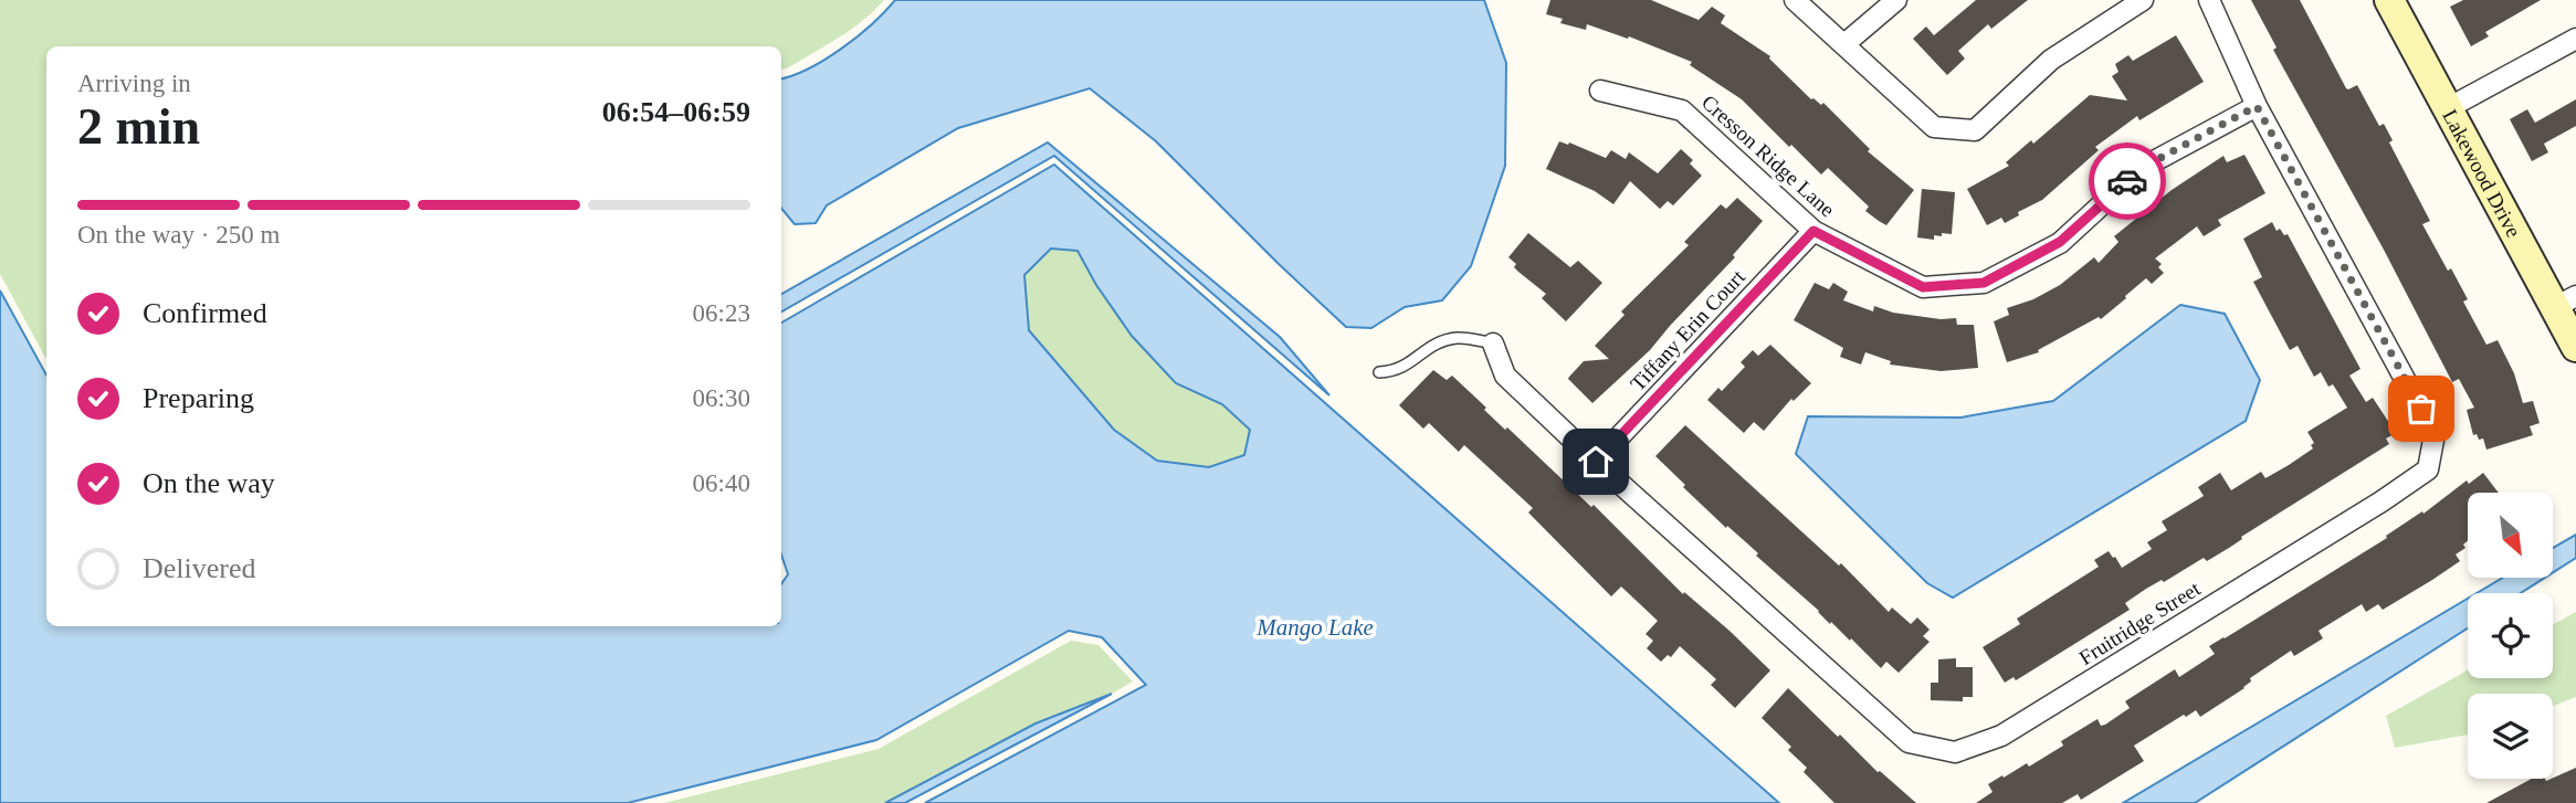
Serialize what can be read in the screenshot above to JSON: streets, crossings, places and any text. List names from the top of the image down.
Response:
{
  "streets": {
    "street": [
      "Cresson Ridge Lane",
      "Lakewood Drive",
      "Tiffany Erin Court",
      "Fruitridge Street"
    ]
  },
  "crossings": [
    ["Cresson Ridge Lane", "Tiffany Erin Court"],
    ["Cresson Ridge Lane", "Fruitridge Street"],
    ["Tiffany Erin Court", "Fruitridge Street"]
  ],
  "water": ["Mango Lake"],
  "north": "bottom right",
  "page": {
    "heading": ["2 min", "Arriving in", "06:54–06:59"],
    "bar": "On the way · 250 m",
    "list": [
      ["Confirmed", "06:23"],
      ["Preparing", "06:30"],
      ["On the way", "06:40"],
      "Delivered"
    ]
  }
}
